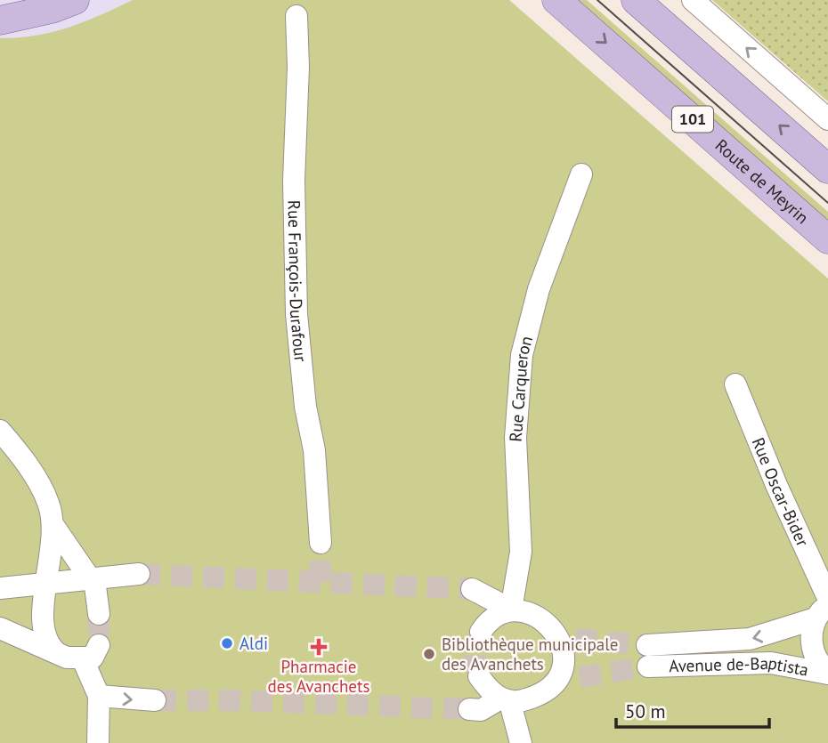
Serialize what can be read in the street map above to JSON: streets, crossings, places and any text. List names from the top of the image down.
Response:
{
  "streets": {
    "main road": ["101", "Route de Meyrin"],
    "street": [
      "Rue François-Durafour",
      "Rue Carqueron",
      "Rue Oscar-Bider",
      "Avenue de-Baptista"
    ]
  },
  "places": {
    "other": ["Aldi", "Bibliothèque municipale des Avanchets"],
    "health": ["Pharmacie des Avanchets"]
  },
  "scale_bar": "50 m"
}
